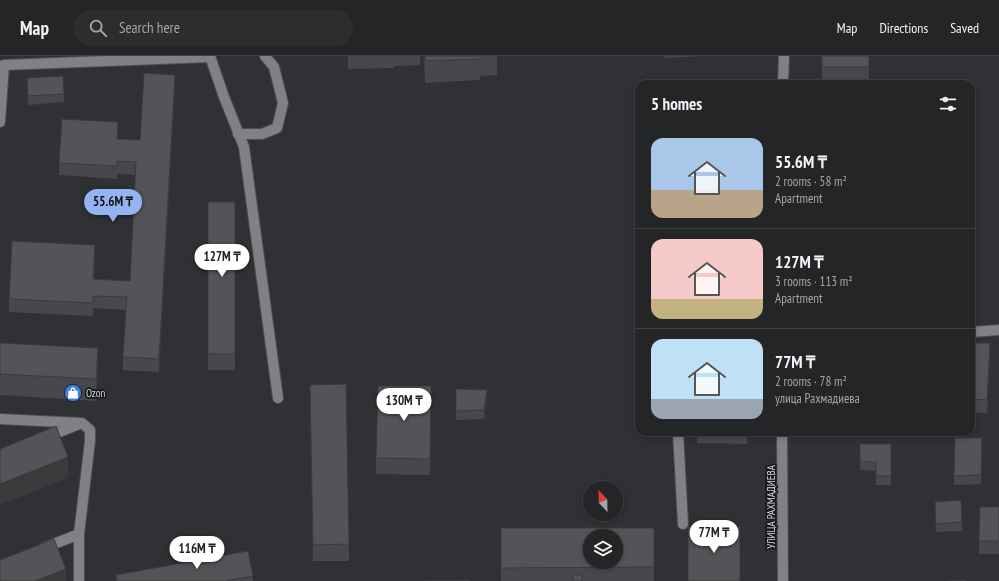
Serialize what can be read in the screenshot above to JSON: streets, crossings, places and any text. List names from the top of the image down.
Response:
{
  "streets": {
    "street": ["УЛИЦА РАХМАДИЕВА"]
  },
  "places": {
    "shop": ["Ozon"]
  },
  "north": "top",
  "page": {
    "header": "Map",
    "search": "Search here",
    "nav": ["Map", "Directions", "Saved"],
    "heading": "5 homes",
    "list": [
      {
        "name": "55.6M ₸",
        "note": "2 rooms · 58 m² · Apartment"
      },
      {
        "name": "127M ₸",
        "note": "3 rooms · 113 m² · Apartment"
      },
      {
        "name": "77M ₸",
        "note": "2 rooms · 78 m² · улица Рахмадиева"
      }
    ],
    "price": [
      "55.6M ₸",
      "127M ₸",
      "130M ₸",
      "77M ₸",
      "116M ₸"
    ]
  }
}
